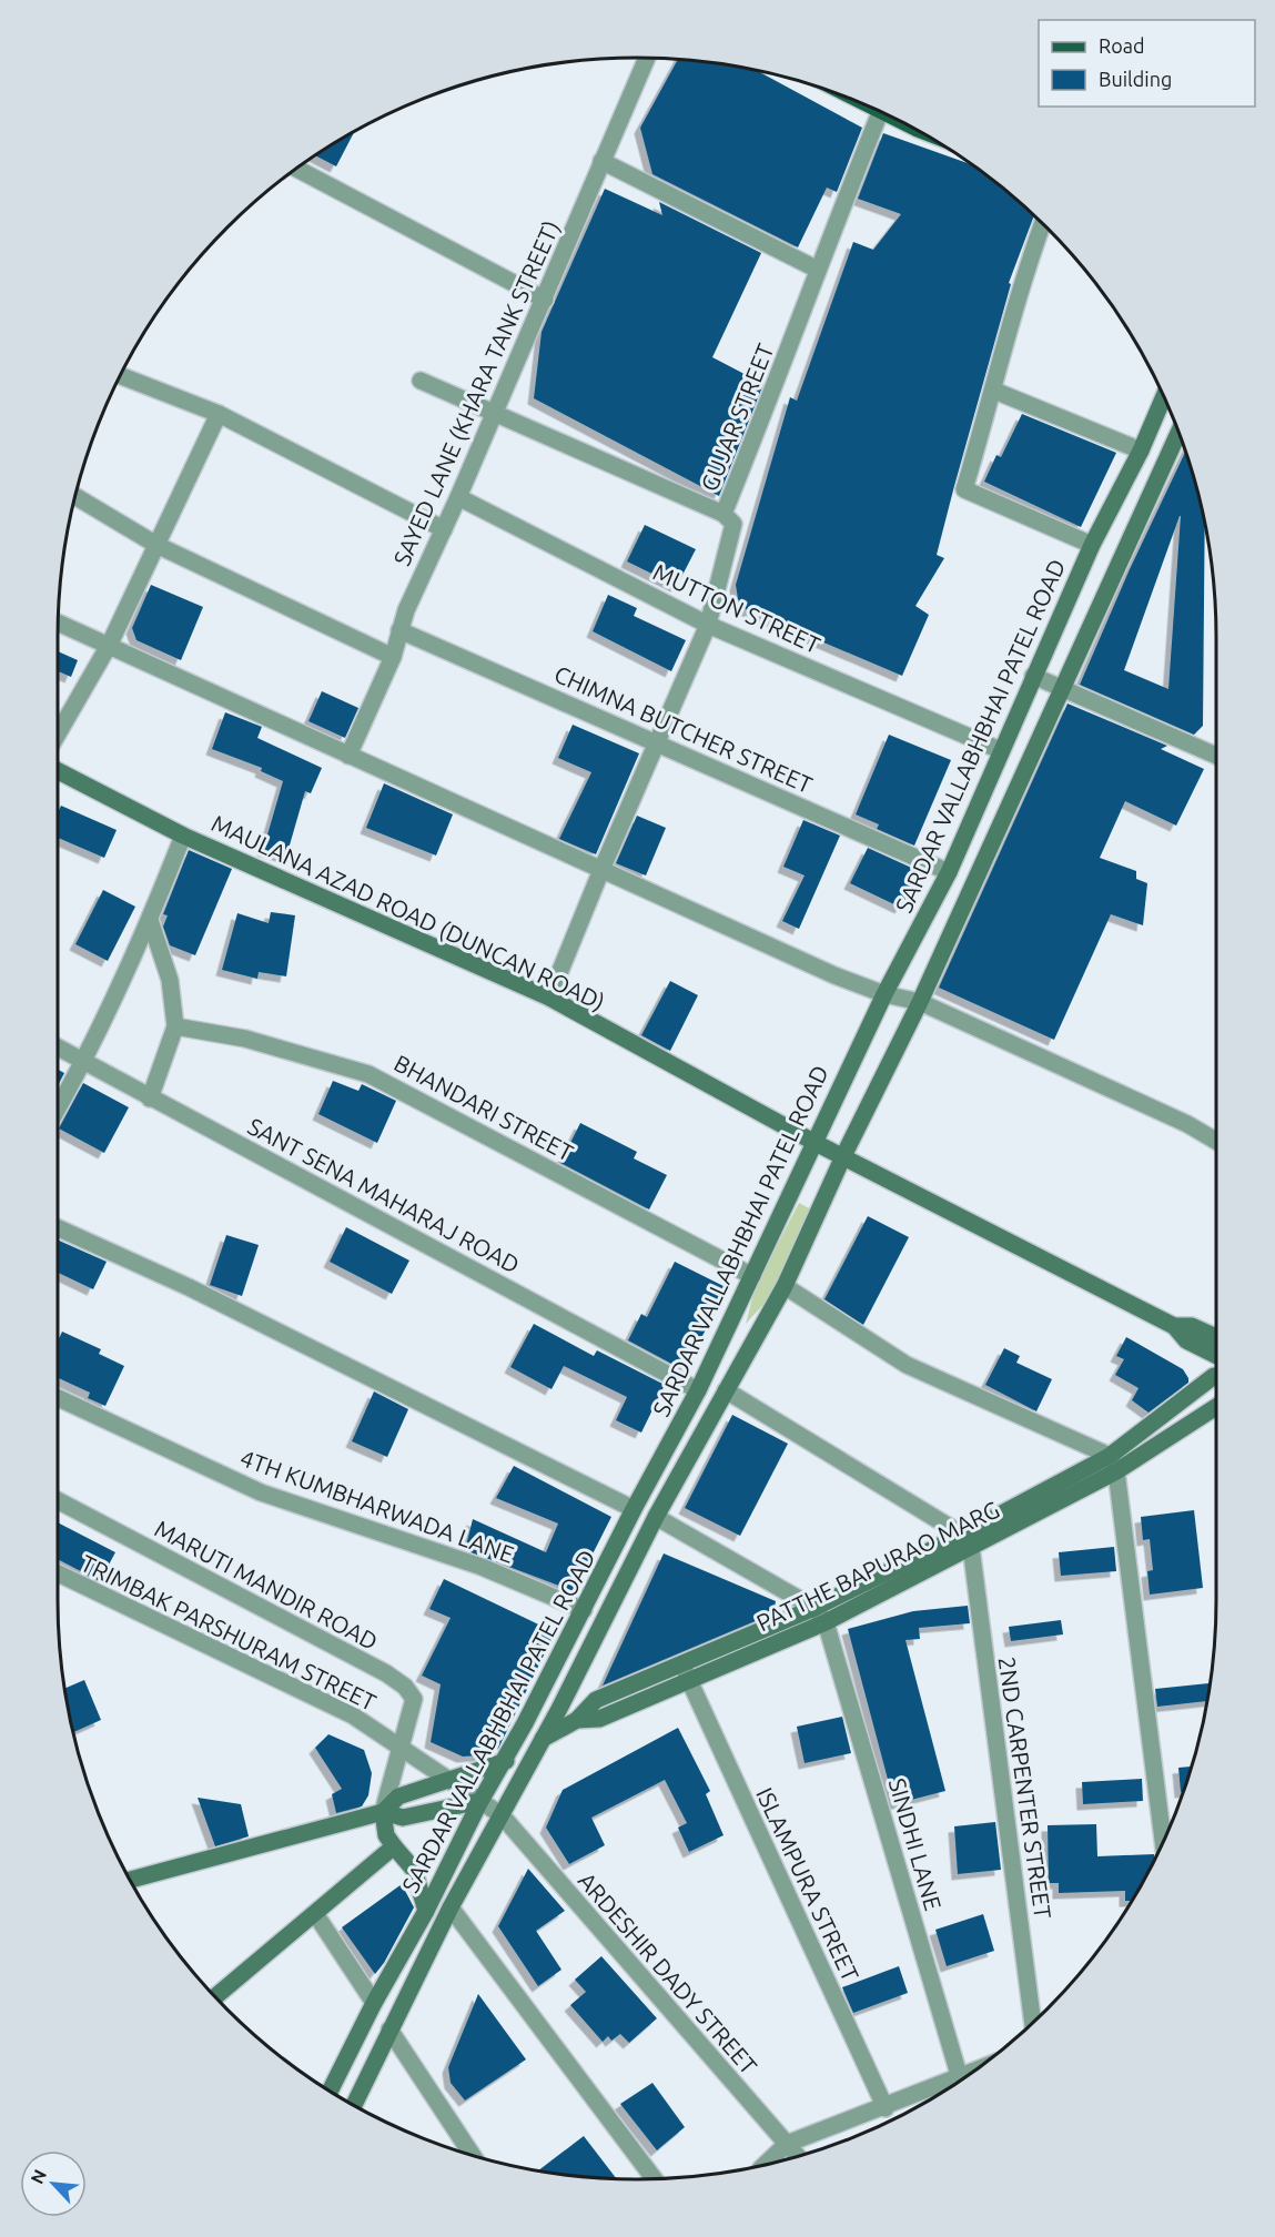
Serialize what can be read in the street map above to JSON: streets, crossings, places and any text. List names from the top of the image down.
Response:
{
  "streets": {
    "main road": ["SARDAR VALLABHBHAI PATEL ROAD", "MAULANA AZAD ROAD (DUNCAN ROAD)", "PATTHE BAPURAO MARG"],
    "street": [
      "SAYED LANE (KHARA TANK STREET)",
      "GUJAR STREET",
      "MUTTON STREET",
      "CHIMNA BUTCHER STREET",
      "BHANDARI STREET",
      "SANT SENA MAHARAJ ROAD",
      "4TH KUMBHARWADA LANE",
      "MARUTI MANDIR ROAD",
      "TRIMBAK PARSHURAM STREET",
      "2ND CARPENTER STREET",
      "SINDHI LANE",
      "ISLAMPURA STREET",
      "ARDESHIR DADY STREET"
    ]
  },
  "crossings": [
    ["SAYED LANE (KHARA TANK STREET)", "MUTTON STREET"],
    ["SAYED LANE (KHARA TANK STREET)", "CHIMNA BUTCHER STREET"],
    ["GUJAR STREET", "MUTTON STREET"],
    ["GUJAR STREET", "CHIMNA BUTCHER STREET"],
    ["GUJAR STREET", "MAULANA AZAD ROAD (DUNCAN ROAD)"],
    ["MUTTON STREET", "SARDAR VALLABHBHAI PATEL ROAD"],
    ["CHIMNA BUTCHER STREET", "SARDAR VALLABHBHAI PATEL ROAD"],
    ["SARDAR VALLABHBHAI PATEL ROAD", "MAULANA AZAD ROAD (DUNCAN ROAD)"],
    ["SARDAR VALLABHBHAI PATEL ROAD", "BHANDARI STREET"],
    ["SARDAR VALLABHBHAI PATEL ROAD", "SANT SENA MAHARAJ ROAD"],
    ["SARDAR VALLABHBHAI PATEL ROAD", "4TH KUMBHARWADA LANE"],
    ["SARDAR VALLABHBHAI PATEL ROAD", "PATTHE BAPURAO MARG"],
    ["SARDAR VALLABHBHAI PATEL ROAD", "ARDESHIR DADY STREET"],
    ["PATTHE BAPURAO MARG", "2ND CARPENTER STREET"],
    ["PATTHE BAPURAO MARG", "SINDHI LANE"],
    ["PATTHE BAPURAO MARG", "ISLAMPURA STREET"],
    ["MARUTI MANDIR ROAD", "TRIMBAK PARSHURAM STREET"],
    ["TRIMBAK PARSHURAM STREET", "ARDESHIR DADY STREET"]
  ],
  "legend": ["Road", "Building"],
  "north": "top left"
}
